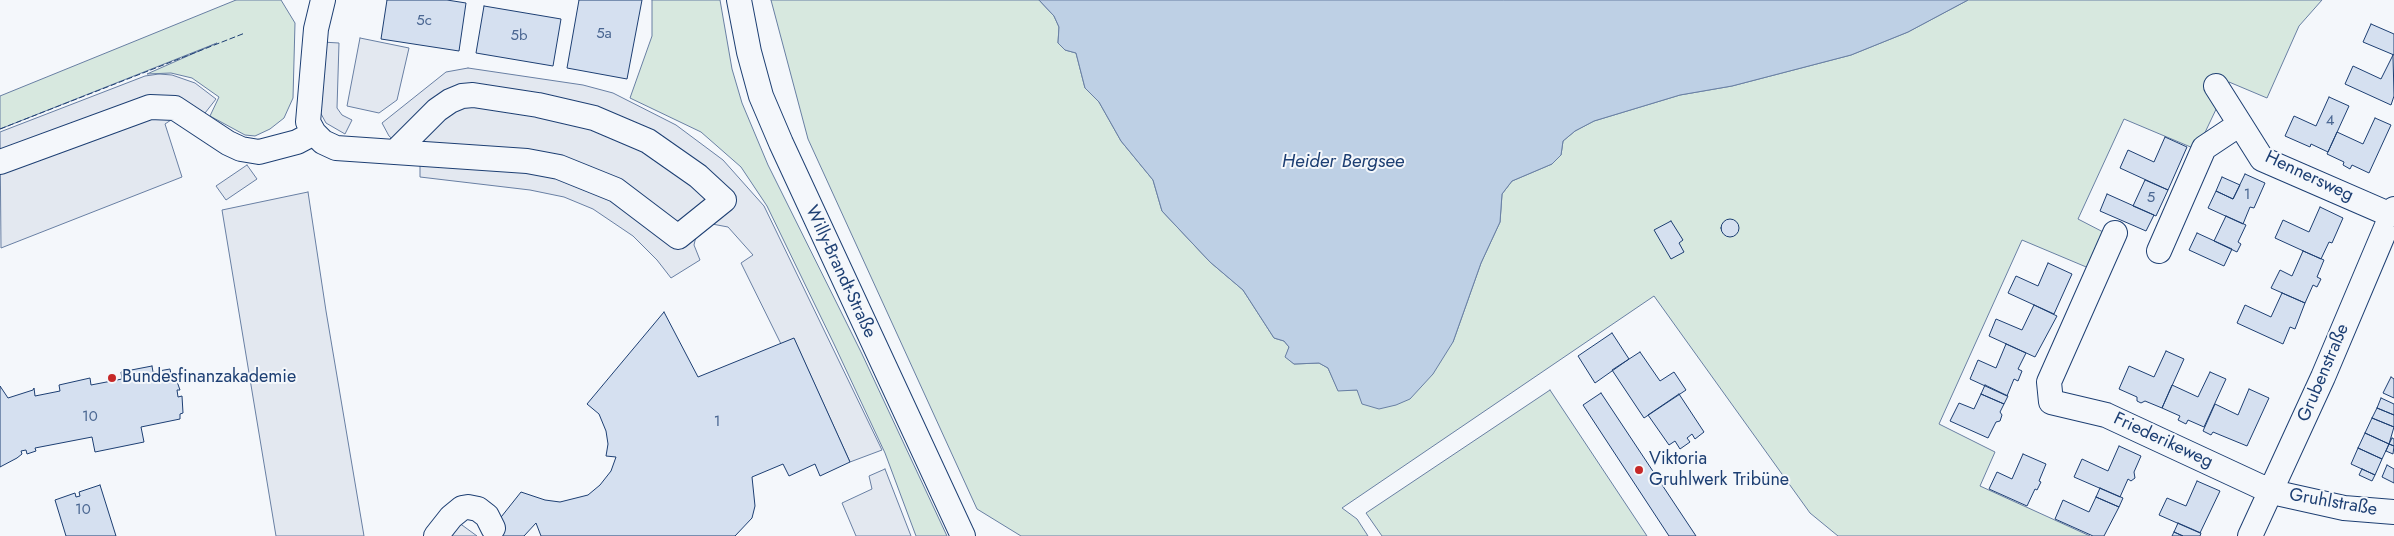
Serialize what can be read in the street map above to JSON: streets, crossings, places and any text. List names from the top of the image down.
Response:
{
  "streets": {
    "street": [
      "Hennersweg",
      "Willy-Brandt-Straße",
      "Grubenstraße",
      "Friederikeweg",
      "Gruhlstraße"
    ]
  },
  "crossings": [
    ["Hennersweg", "Grubenstraße"],
    ["Grubenstraße", "Friederikeweg"],
    ["Grubenstraße", "Gruhlstraße"],
    ["Friederikeweg", "Gruhlstraße"]
  ],
  "water": ["Heider Bergsee"],
  "places": ["Bundesfinanzakademie", "Viktoria Gruhlwerk Tribüne"],
  "house_numbers": [
    "5c",
    "5a",
    "5b",
    "4",
    "1",
    "5",
    "10",
    "1",
    "10"
  ]
}
